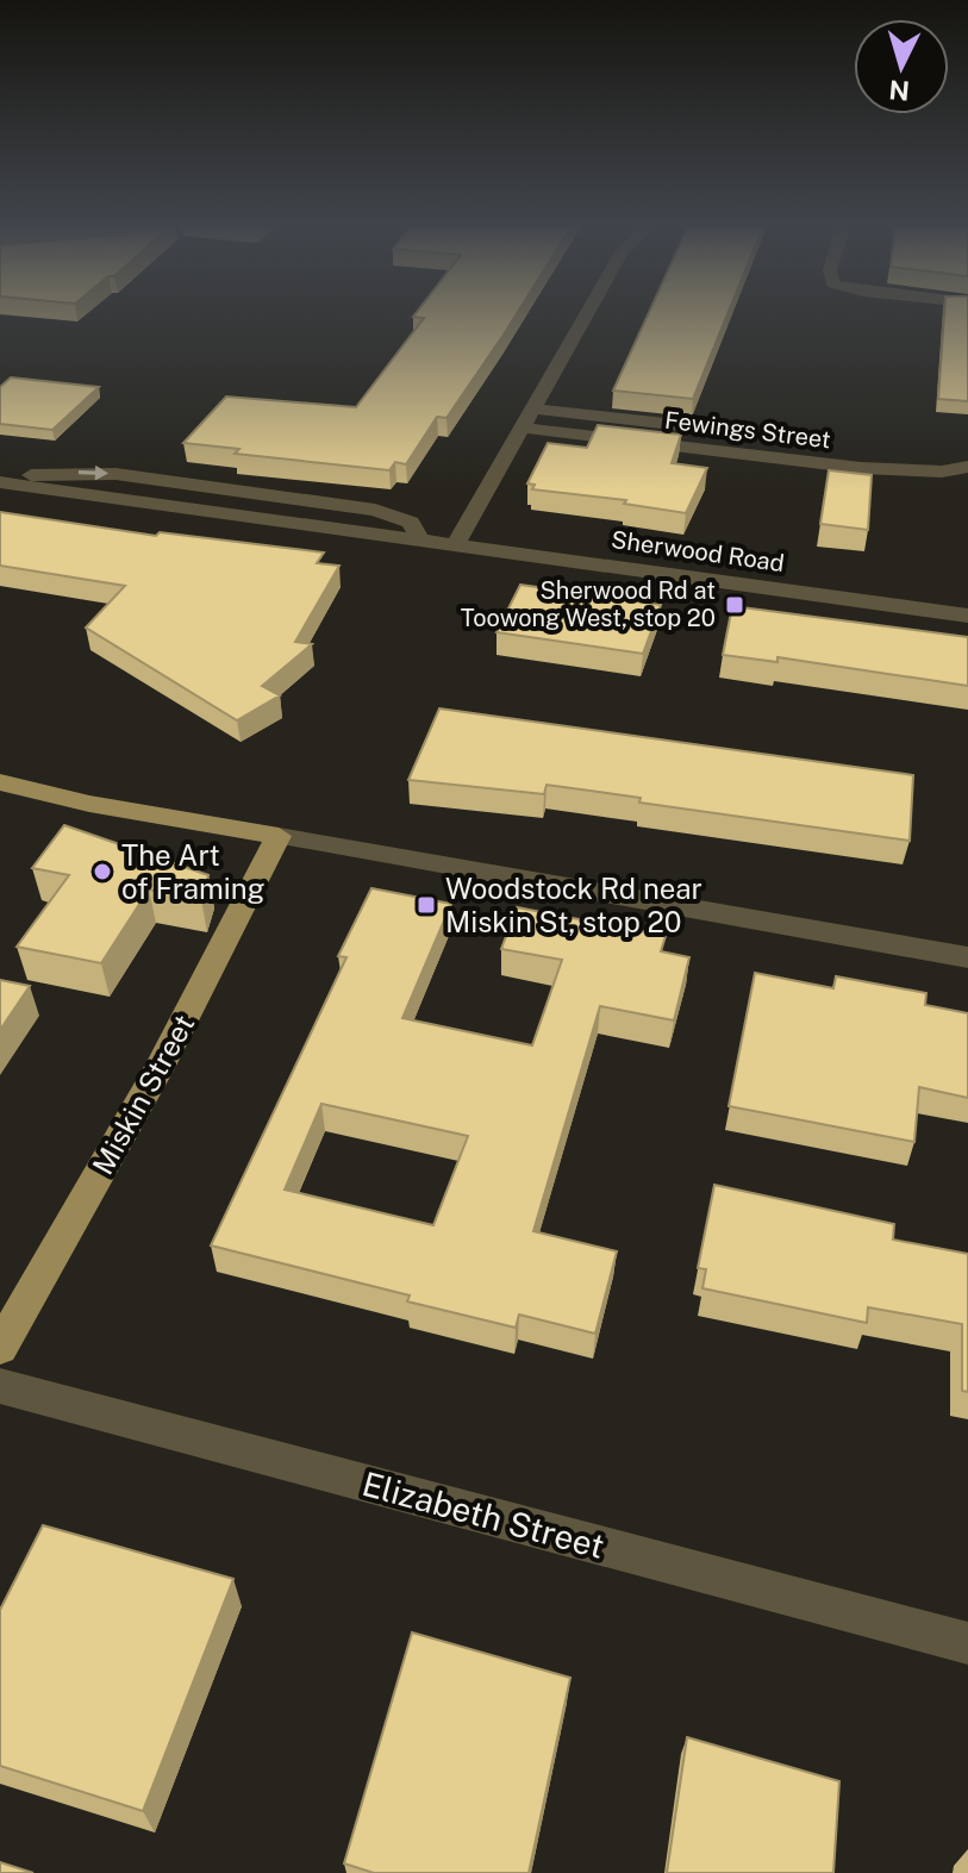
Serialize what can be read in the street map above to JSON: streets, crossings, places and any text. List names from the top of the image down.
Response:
{
  "streets": {
    "main road": ["Miskin Street"],
    "street": ["Fewings Street", "Sherwood Road", "Elizabeth Street"]
  },
  "places": {
    "transit": ["Sherwood Rd at Toowong West, stop 20", "Woodstock Rd near Miskin St, stop 20"],
    "other": ["The Art of Framing"]
  },
  "north": "bottom"
}
